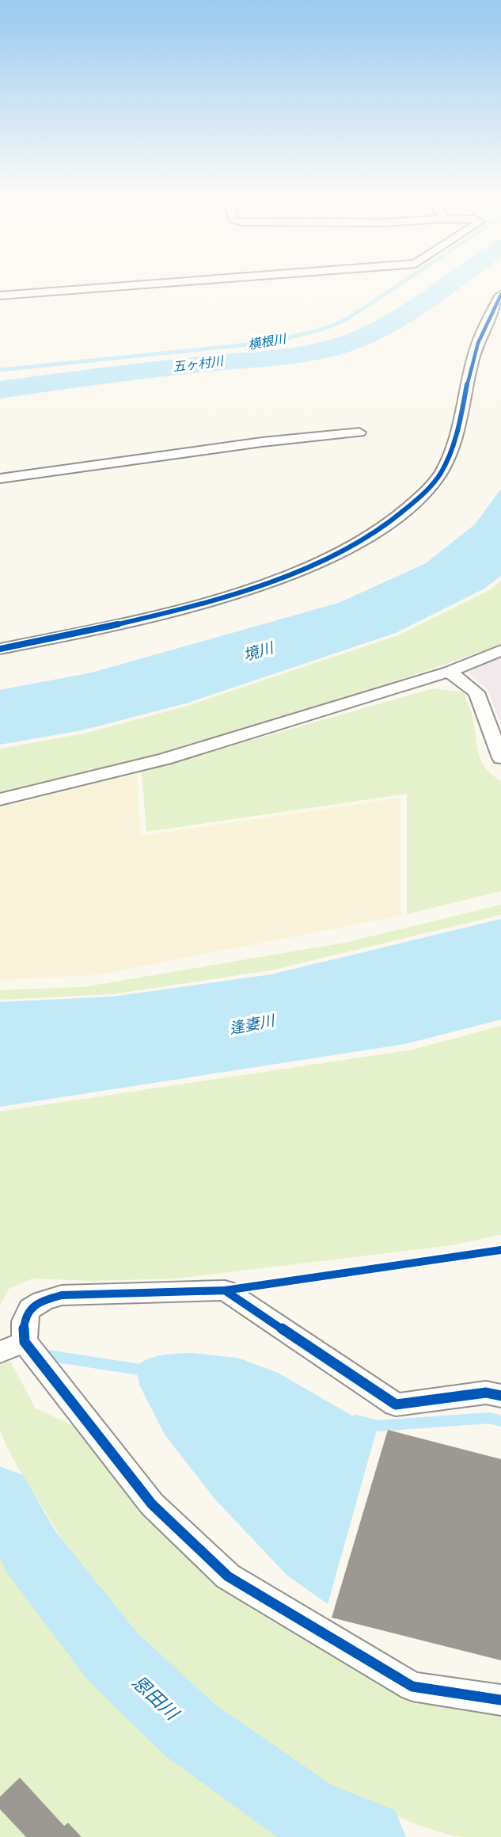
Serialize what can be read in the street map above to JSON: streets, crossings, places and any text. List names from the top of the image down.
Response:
{
  "water": [
    "横根川",
    "五ヶ村川",
    "境川",
    "逢妻川",
    "恩田川"
  ]
}
